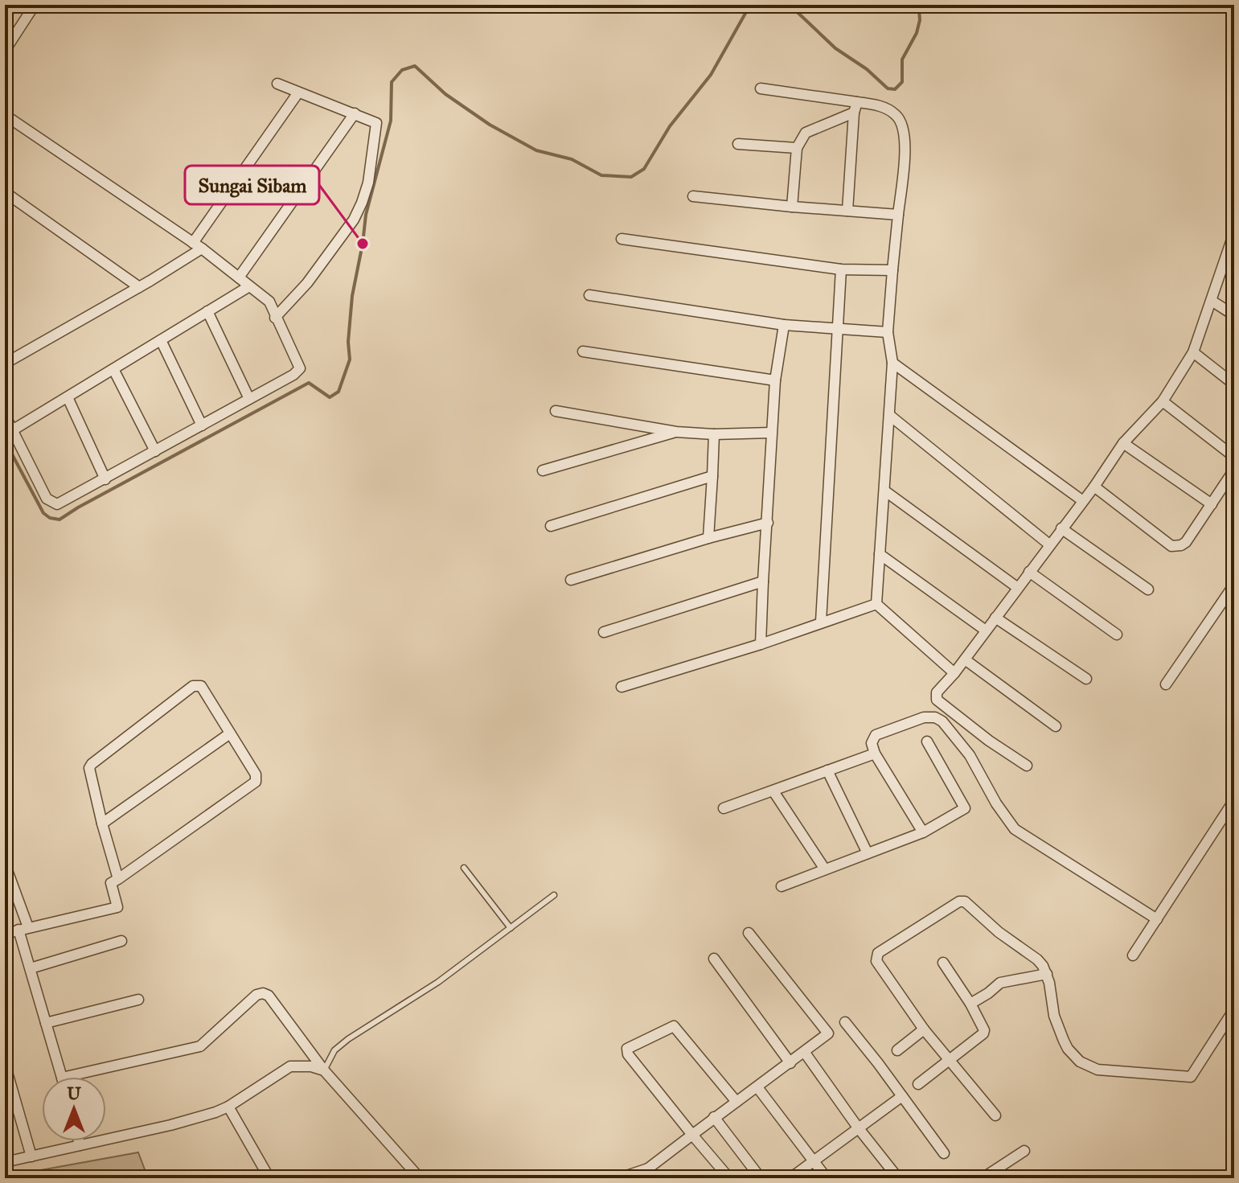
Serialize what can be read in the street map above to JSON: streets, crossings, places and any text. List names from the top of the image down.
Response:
{
  "places": ["Sungai Sibam"],
  "north": "top"
}
